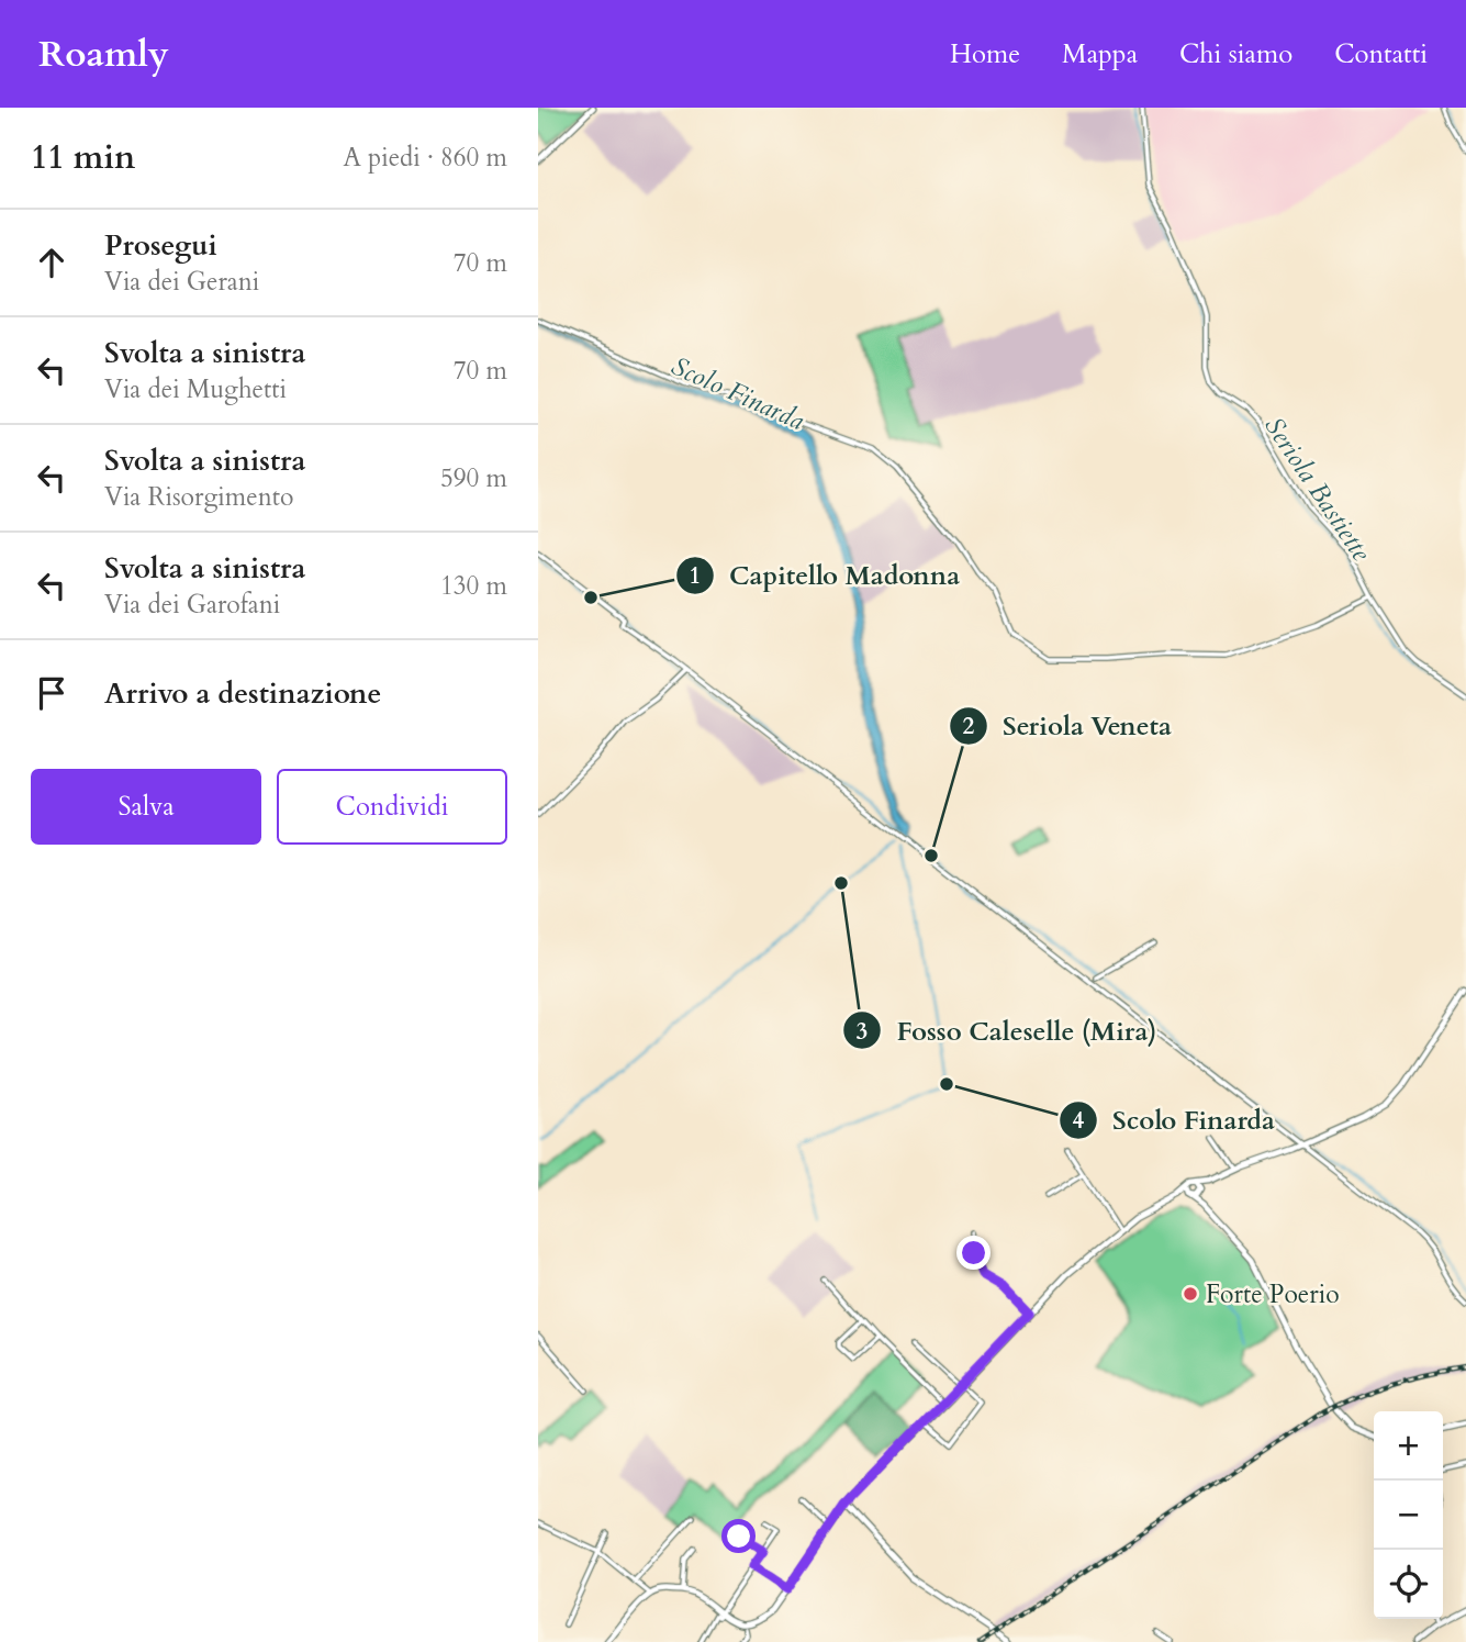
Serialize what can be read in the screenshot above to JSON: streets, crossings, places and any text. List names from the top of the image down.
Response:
{
  "water": ["Scolo Finarda", "Seriola Bastiette"],
  "places": [
    "Capitello Madonna",
    "Seriola Veneta",
    "Fosso Caleselle (Mira)",
    "Scolo Finarda",
    "Forte Poerio"
  ],
  "page": {
    "header": "Roamly",
    "nav": [
      "Home",
      "Mappa",
      "Chi siamo",
      "Contatti"
    ],
    "heading": ["11 min", "A piedi · 860 m"],
    "list": [
      ["Prosegui", "Via dei Gerani", "70 m"],
      ["Svolta a sinistra", "Via dei Mughetti", "70 m"],
      ["Svolta a sinistra", "Via Risorgimento", "590 m"],
      ["Svolta a sinistra", "Via dei Garofani", "130 m"],
      "Arrivo a destinazione"
    ],
    "buttons": ["Salva", "Condividi"],
    "map_buttons": ["+", "−"]
  }
}
